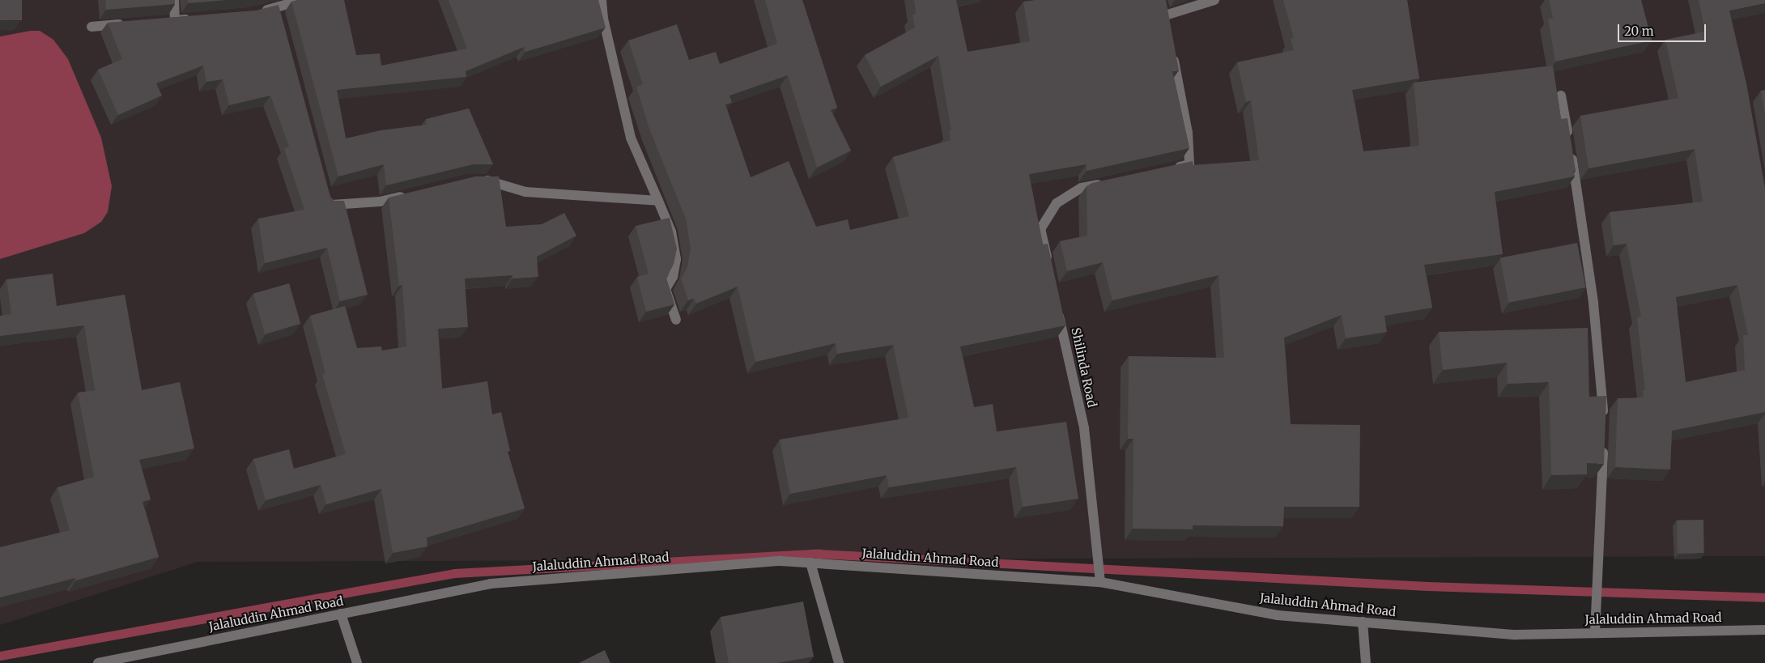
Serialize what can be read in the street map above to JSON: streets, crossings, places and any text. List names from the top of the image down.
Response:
{
  "streets": {
    "street": ["Shilinda Road", "Jalaluddin Ahmad Road"]
  },
  "crossings": [
    ["Shilinda Road", "Jalaluddin Ahmad Road"]
  ],
  "scale_bar": "20 m"
}
